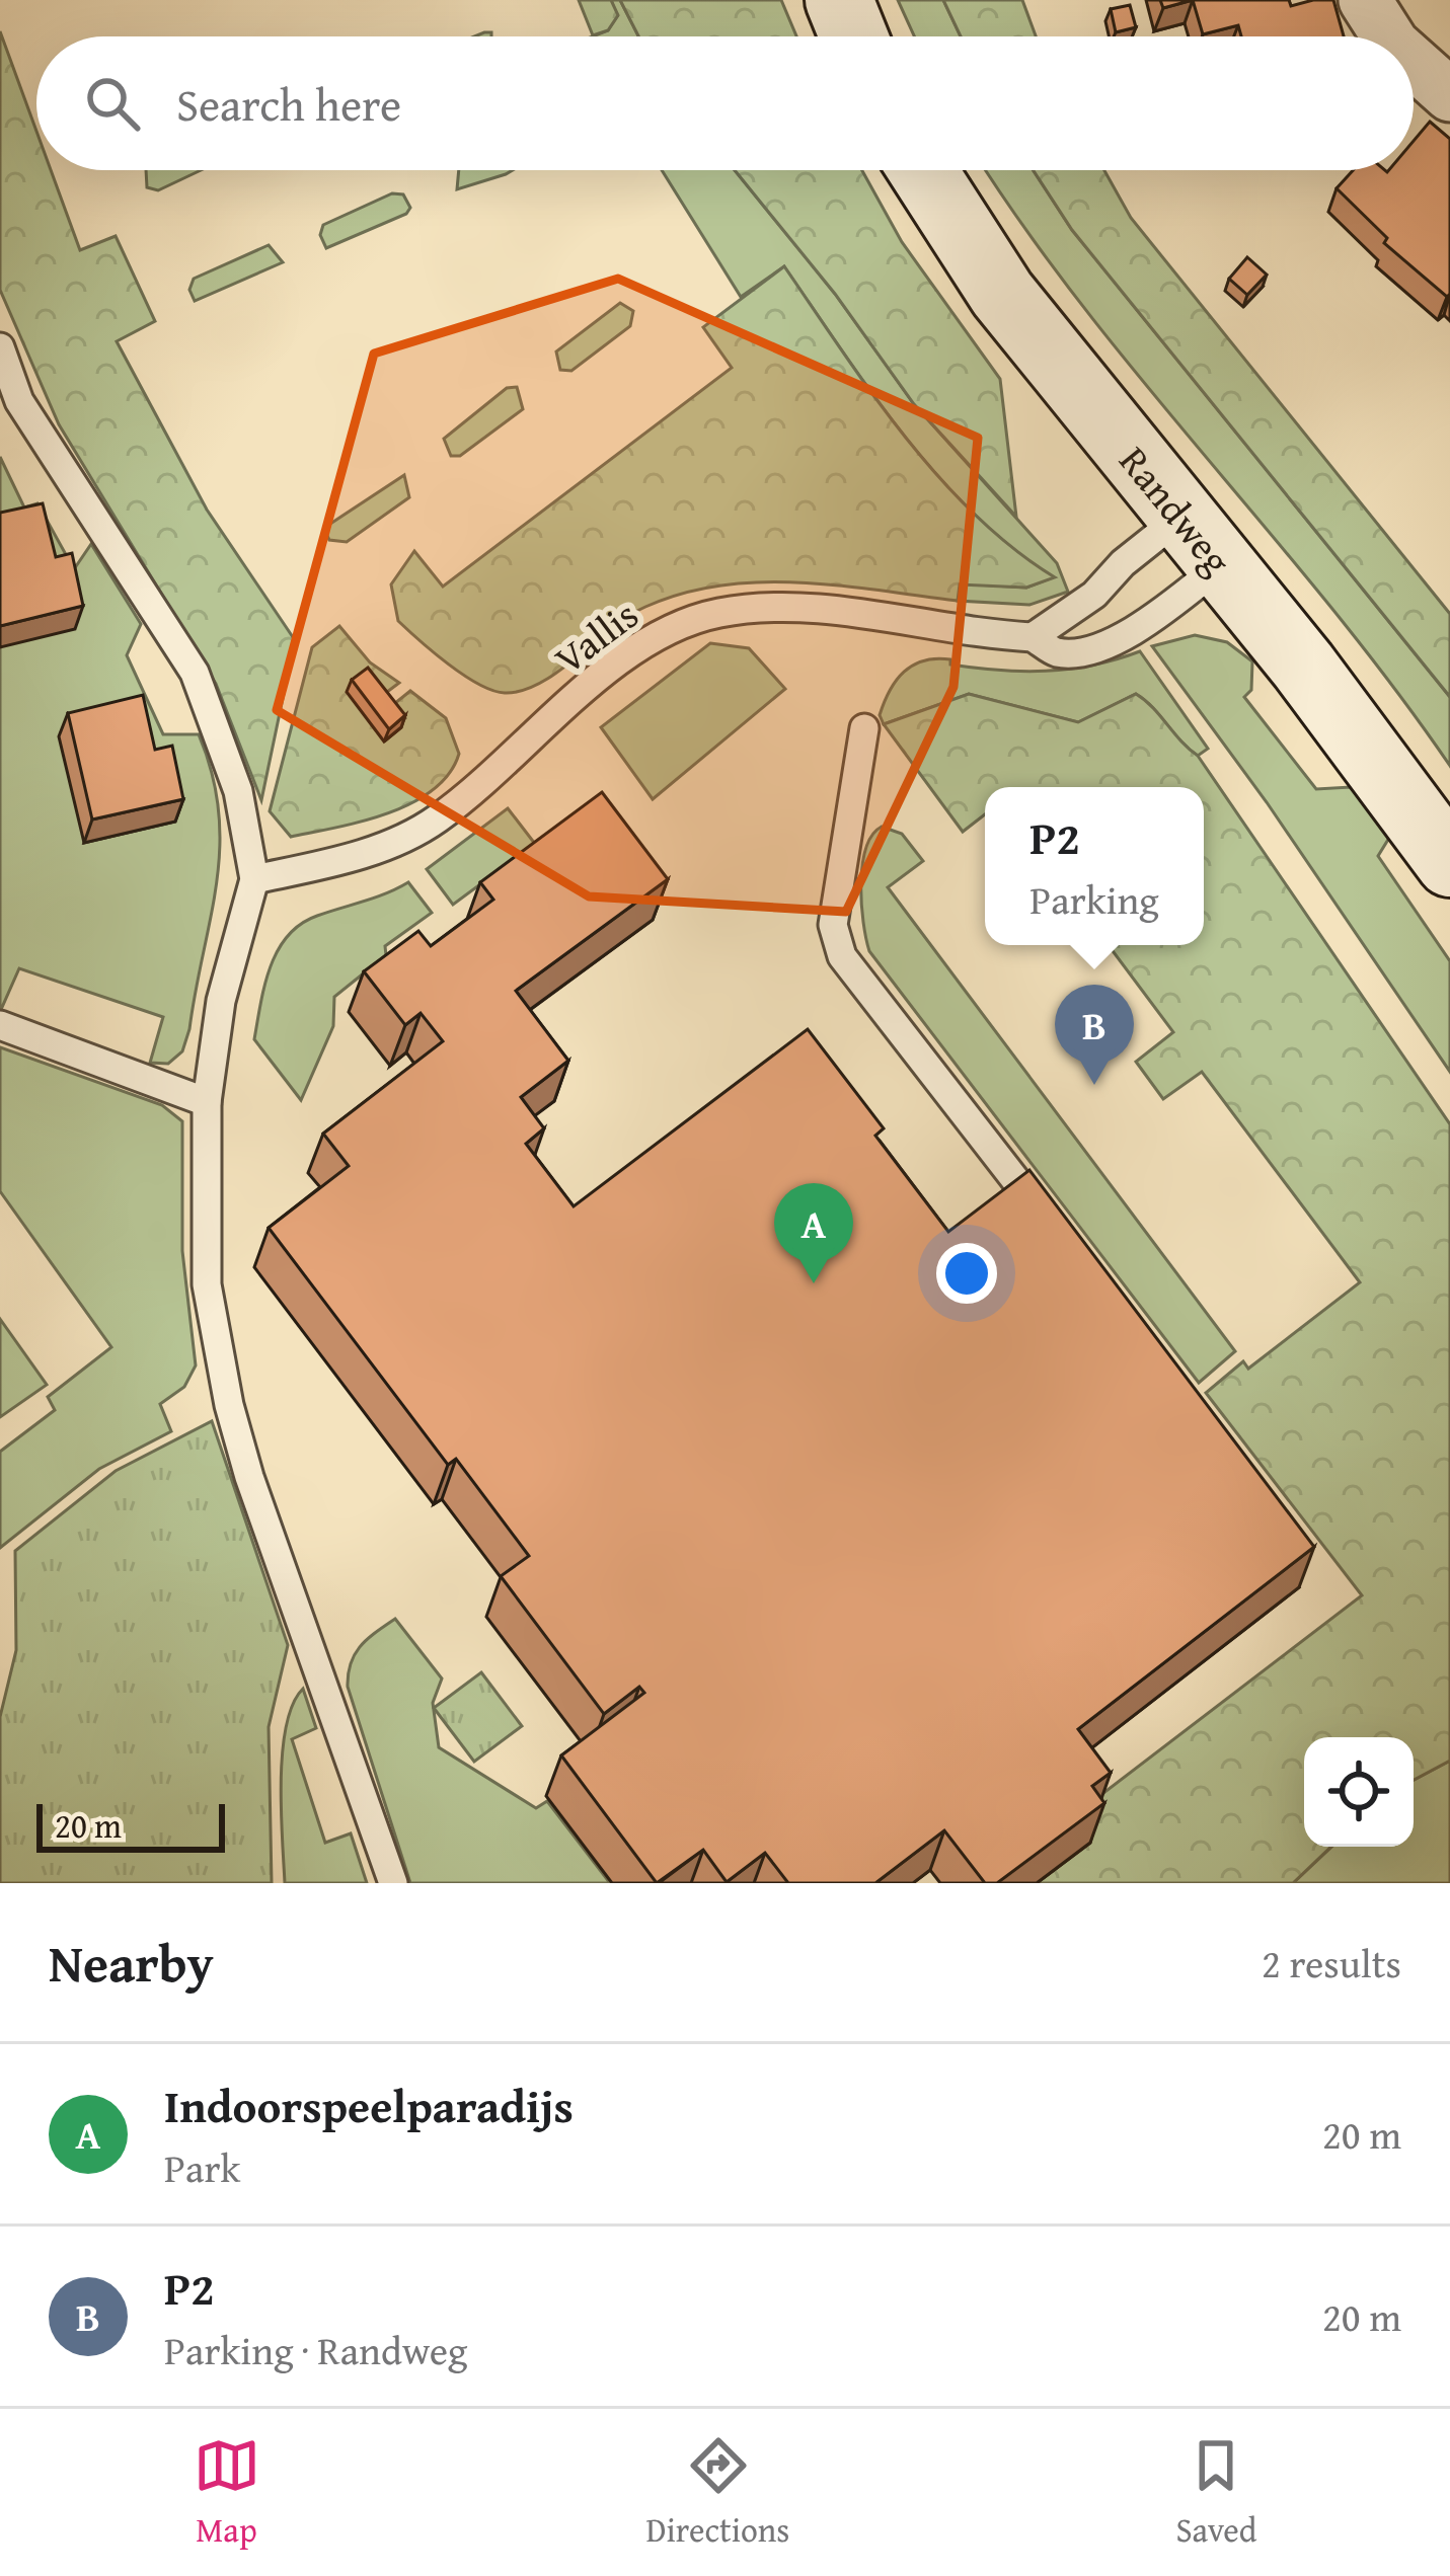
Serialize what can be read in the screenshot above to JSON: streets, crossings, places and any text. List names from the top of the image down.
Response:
{
  "streets": {
    "main road": ["Randweg"],
    "lane": ["Vallis"]
  },
  "crossings": [
    ["Randweg", "Vallis"]
  ],
  "scale_bar": "20 m",
  "page": {
    "search": "Search here",
    "popup": ["P2", "Parking"],
    "pins": ["B", "A"],
    "scale": "20 m",
    "heading": ["Nearby", "2 results"],
    "list": [
      {
        "mark": "A",
        "name": "Indoorspeelparadijs",
        "note": "Park",
        "value": "20 m"
      },
      {
        "mark": "B",
        "name": "P2",
        "note": "Parking · Randweg",
        "value": "20 m"
      }
    ],
    "nav": ["Map", "Directions", "Saved"]
  }
}
